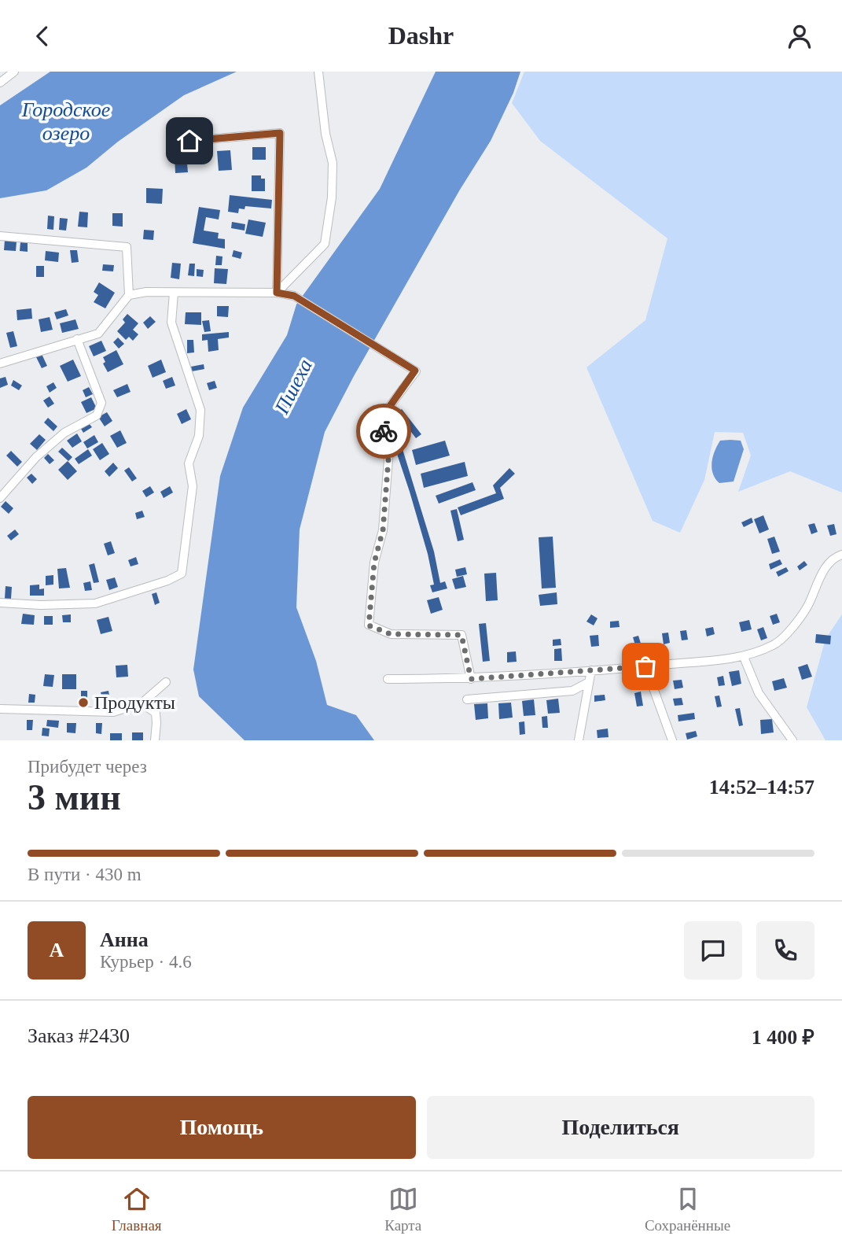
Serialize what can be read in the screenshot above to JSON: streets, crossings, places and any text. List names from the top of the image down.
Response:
{
  "water": ["Городское озеро", "Пшеха"],
  "places": ["Продукты"],
  "page": {
    "header": "Dashr",
    "heading": ["3 мин", "Прибудет через", "14:52–14:57"],
    "panel": [
      "Анна",
      "Курьер · 4.6",
      "Заказ #2430",
      "1 400 ₽"
    ],
    "bar": "В пути · 430 m",
    "round": "А",
    "buttons": ["Помощь", "Поделиться"],
    "tabs": ["Главная", "Карта", "Сохранённые"]
  }
}
